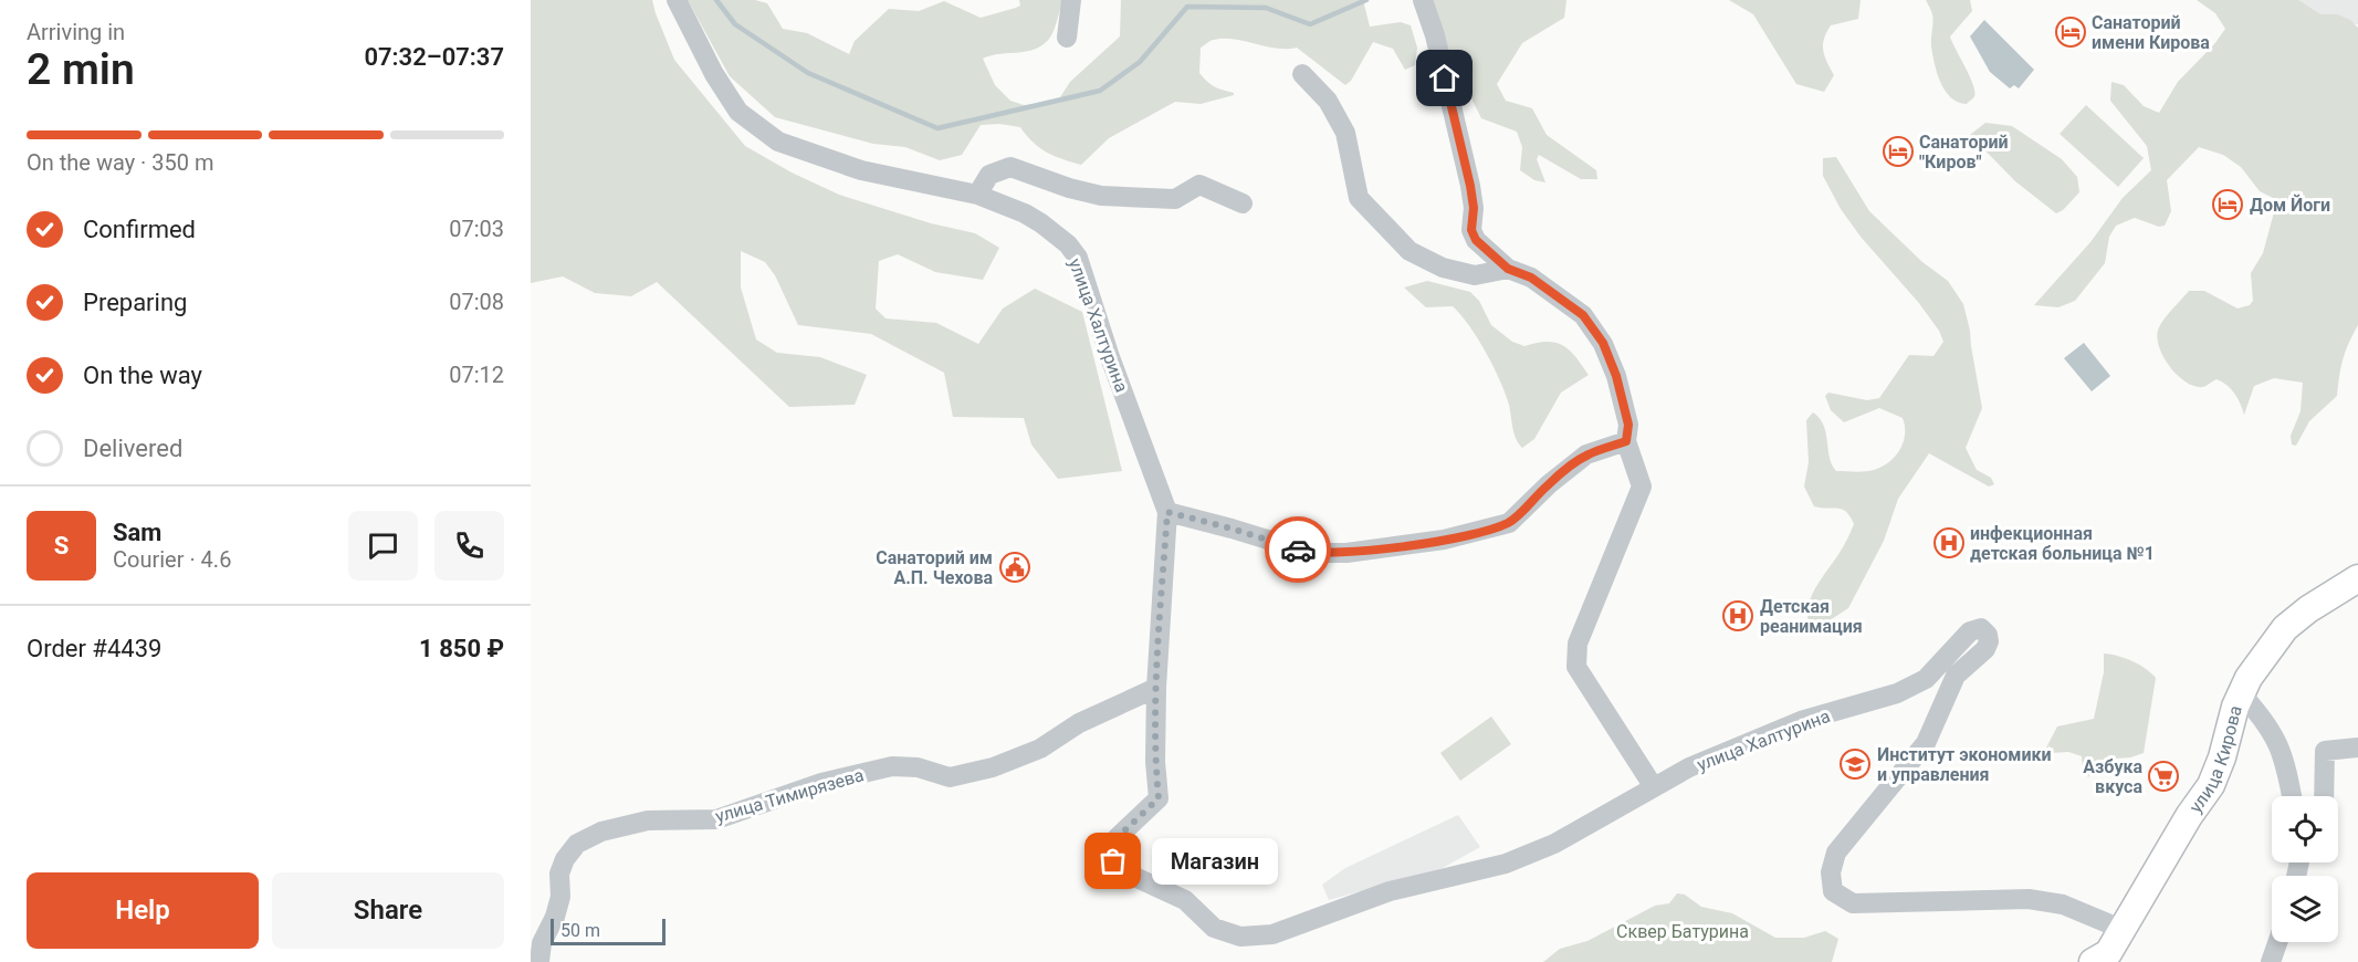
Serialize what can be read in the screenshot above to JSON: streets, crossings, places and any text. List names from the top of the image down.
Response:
{
  "streets": {
    "main road": ["улица Кирова"],
    "street": ["улица Халтурина", "улица Тимирязева"]
  },
  "crossings": [
    ["улица Халтурина", "улица Кирова"],
    ["улица Халтурина", "улица Тимирязева"]
  ],
  "parks": ["Сквер Батурина"],
  "places": {
    "hotel": ["Санаторий имени Кирова", "Санаторий \"Киров\"", "Дом Йоги"],
    "hospital": ["инфекционная детская больница №1", "Детская реанимация"],
    "public building": ["Санаторий им А.П. Чехова"],
    "school or university": ["Институт экономики и управления"],
    "supermarket": ["Азбука вкуса"],
    "other": ["Магазин"]
  },
  "scale_bar": "50 m",
  "page": {
    "heading": ["2 min", "Arriving in", "07:32–07:37"],
    "panel": [
      "Sam",
      "Courier · 4.6",
      "Order #4439",
      "1 850 ₽"
    ],
    "bar": "On the way · 350 m",
    "list": [
      ["Confirmed", "07:03"],
      ["Preparing", "07:08"],
      ["On the way", "07:12"],
      "Delivered"
    ],
    "round": "S",
    "bubble": "Магазин",
    "buttons": ["Help", "Share"],
    "scale": "50 m"
  }
}
